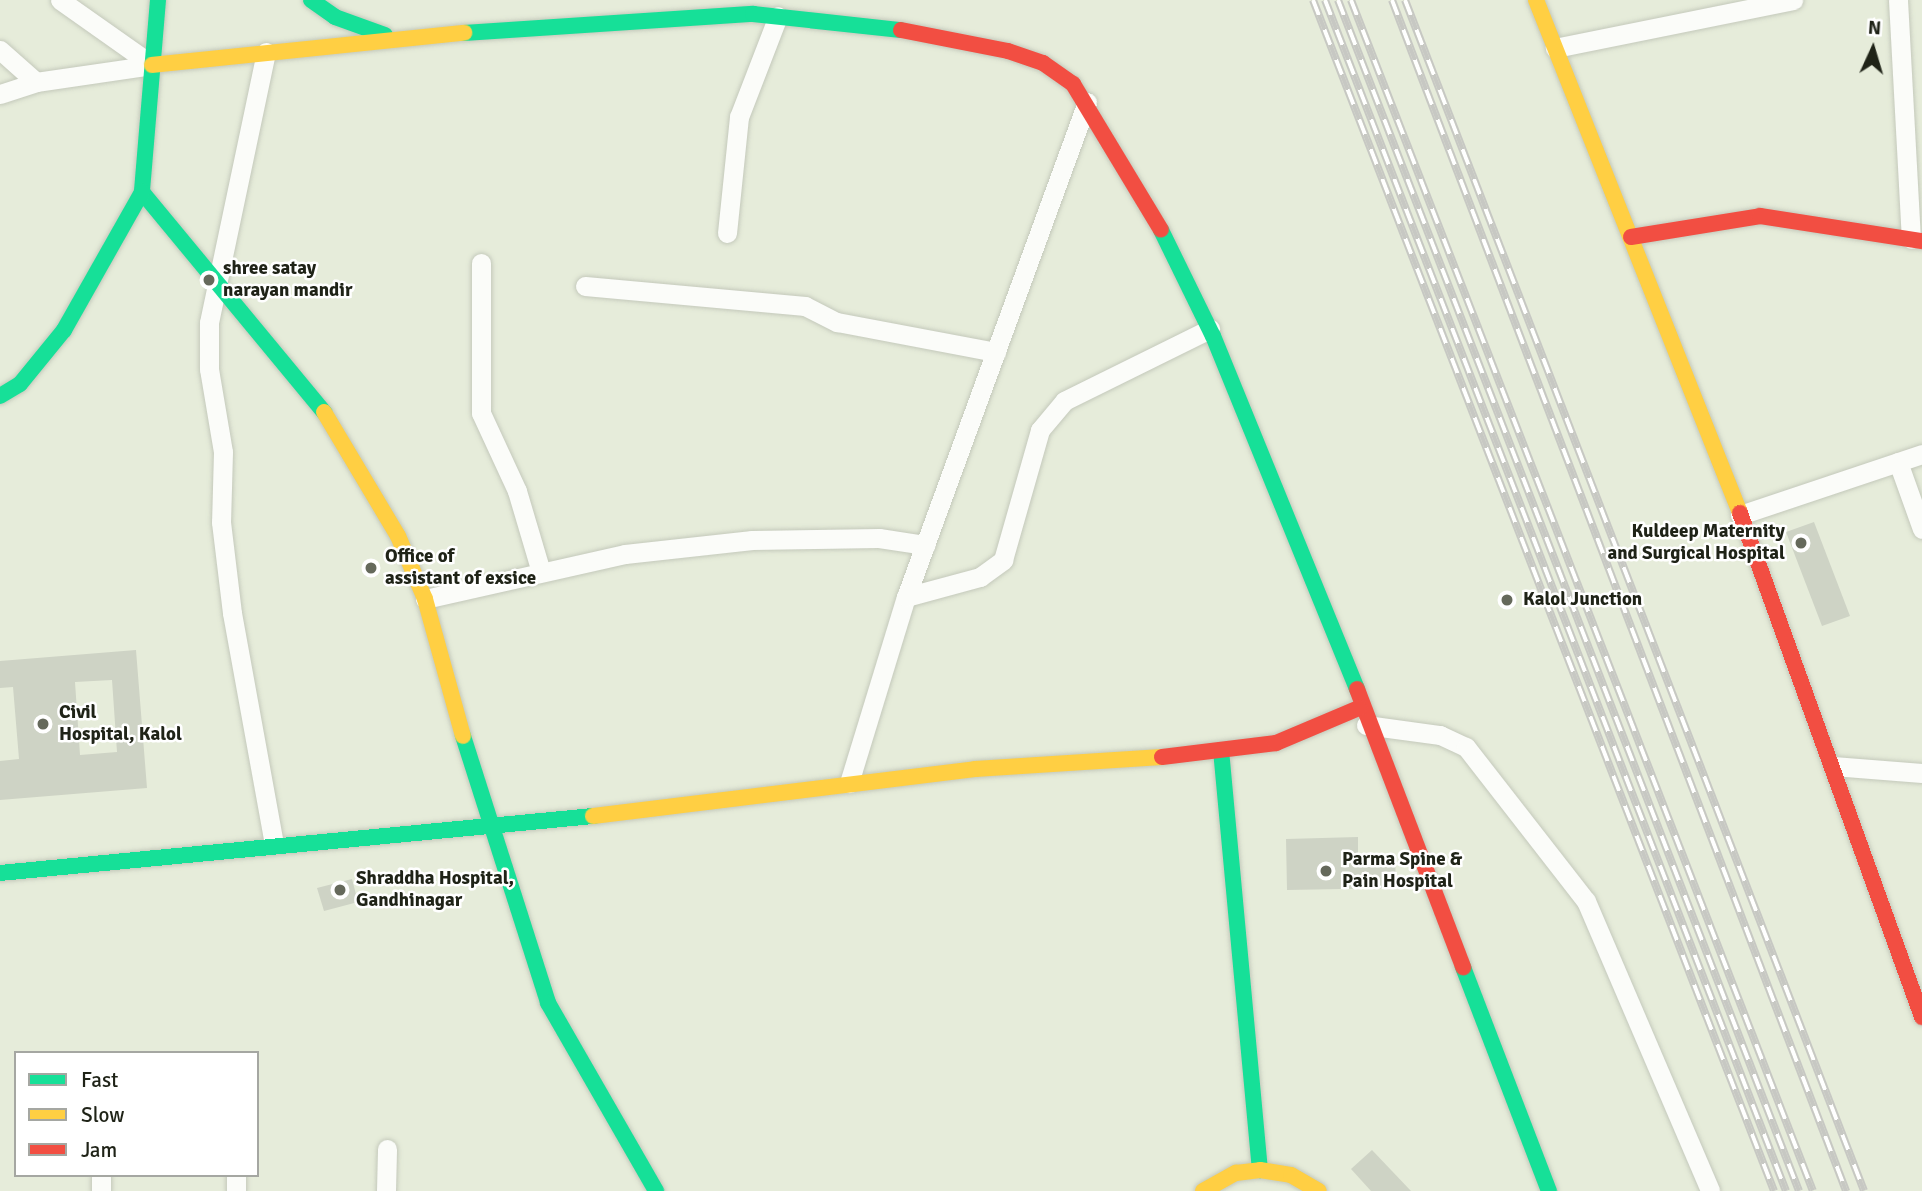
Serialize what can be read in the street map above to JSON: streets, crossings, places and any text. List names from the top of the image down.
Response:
{
  "places": [
    "shree satay narayan mandir",
    "Kuldeep Maternity and Surgical Hospital",
    "Office of assistant of exsice",
    "Kalol Junction",
    "Civil Hospital, Kalol",
    "Parma Spine & Pain Hospital",
    "Shraddha Hospital, Gandhinagar"
  ],
  "legend": ["Fast", "Slow", "Jam"],
  "north": "top"
}
